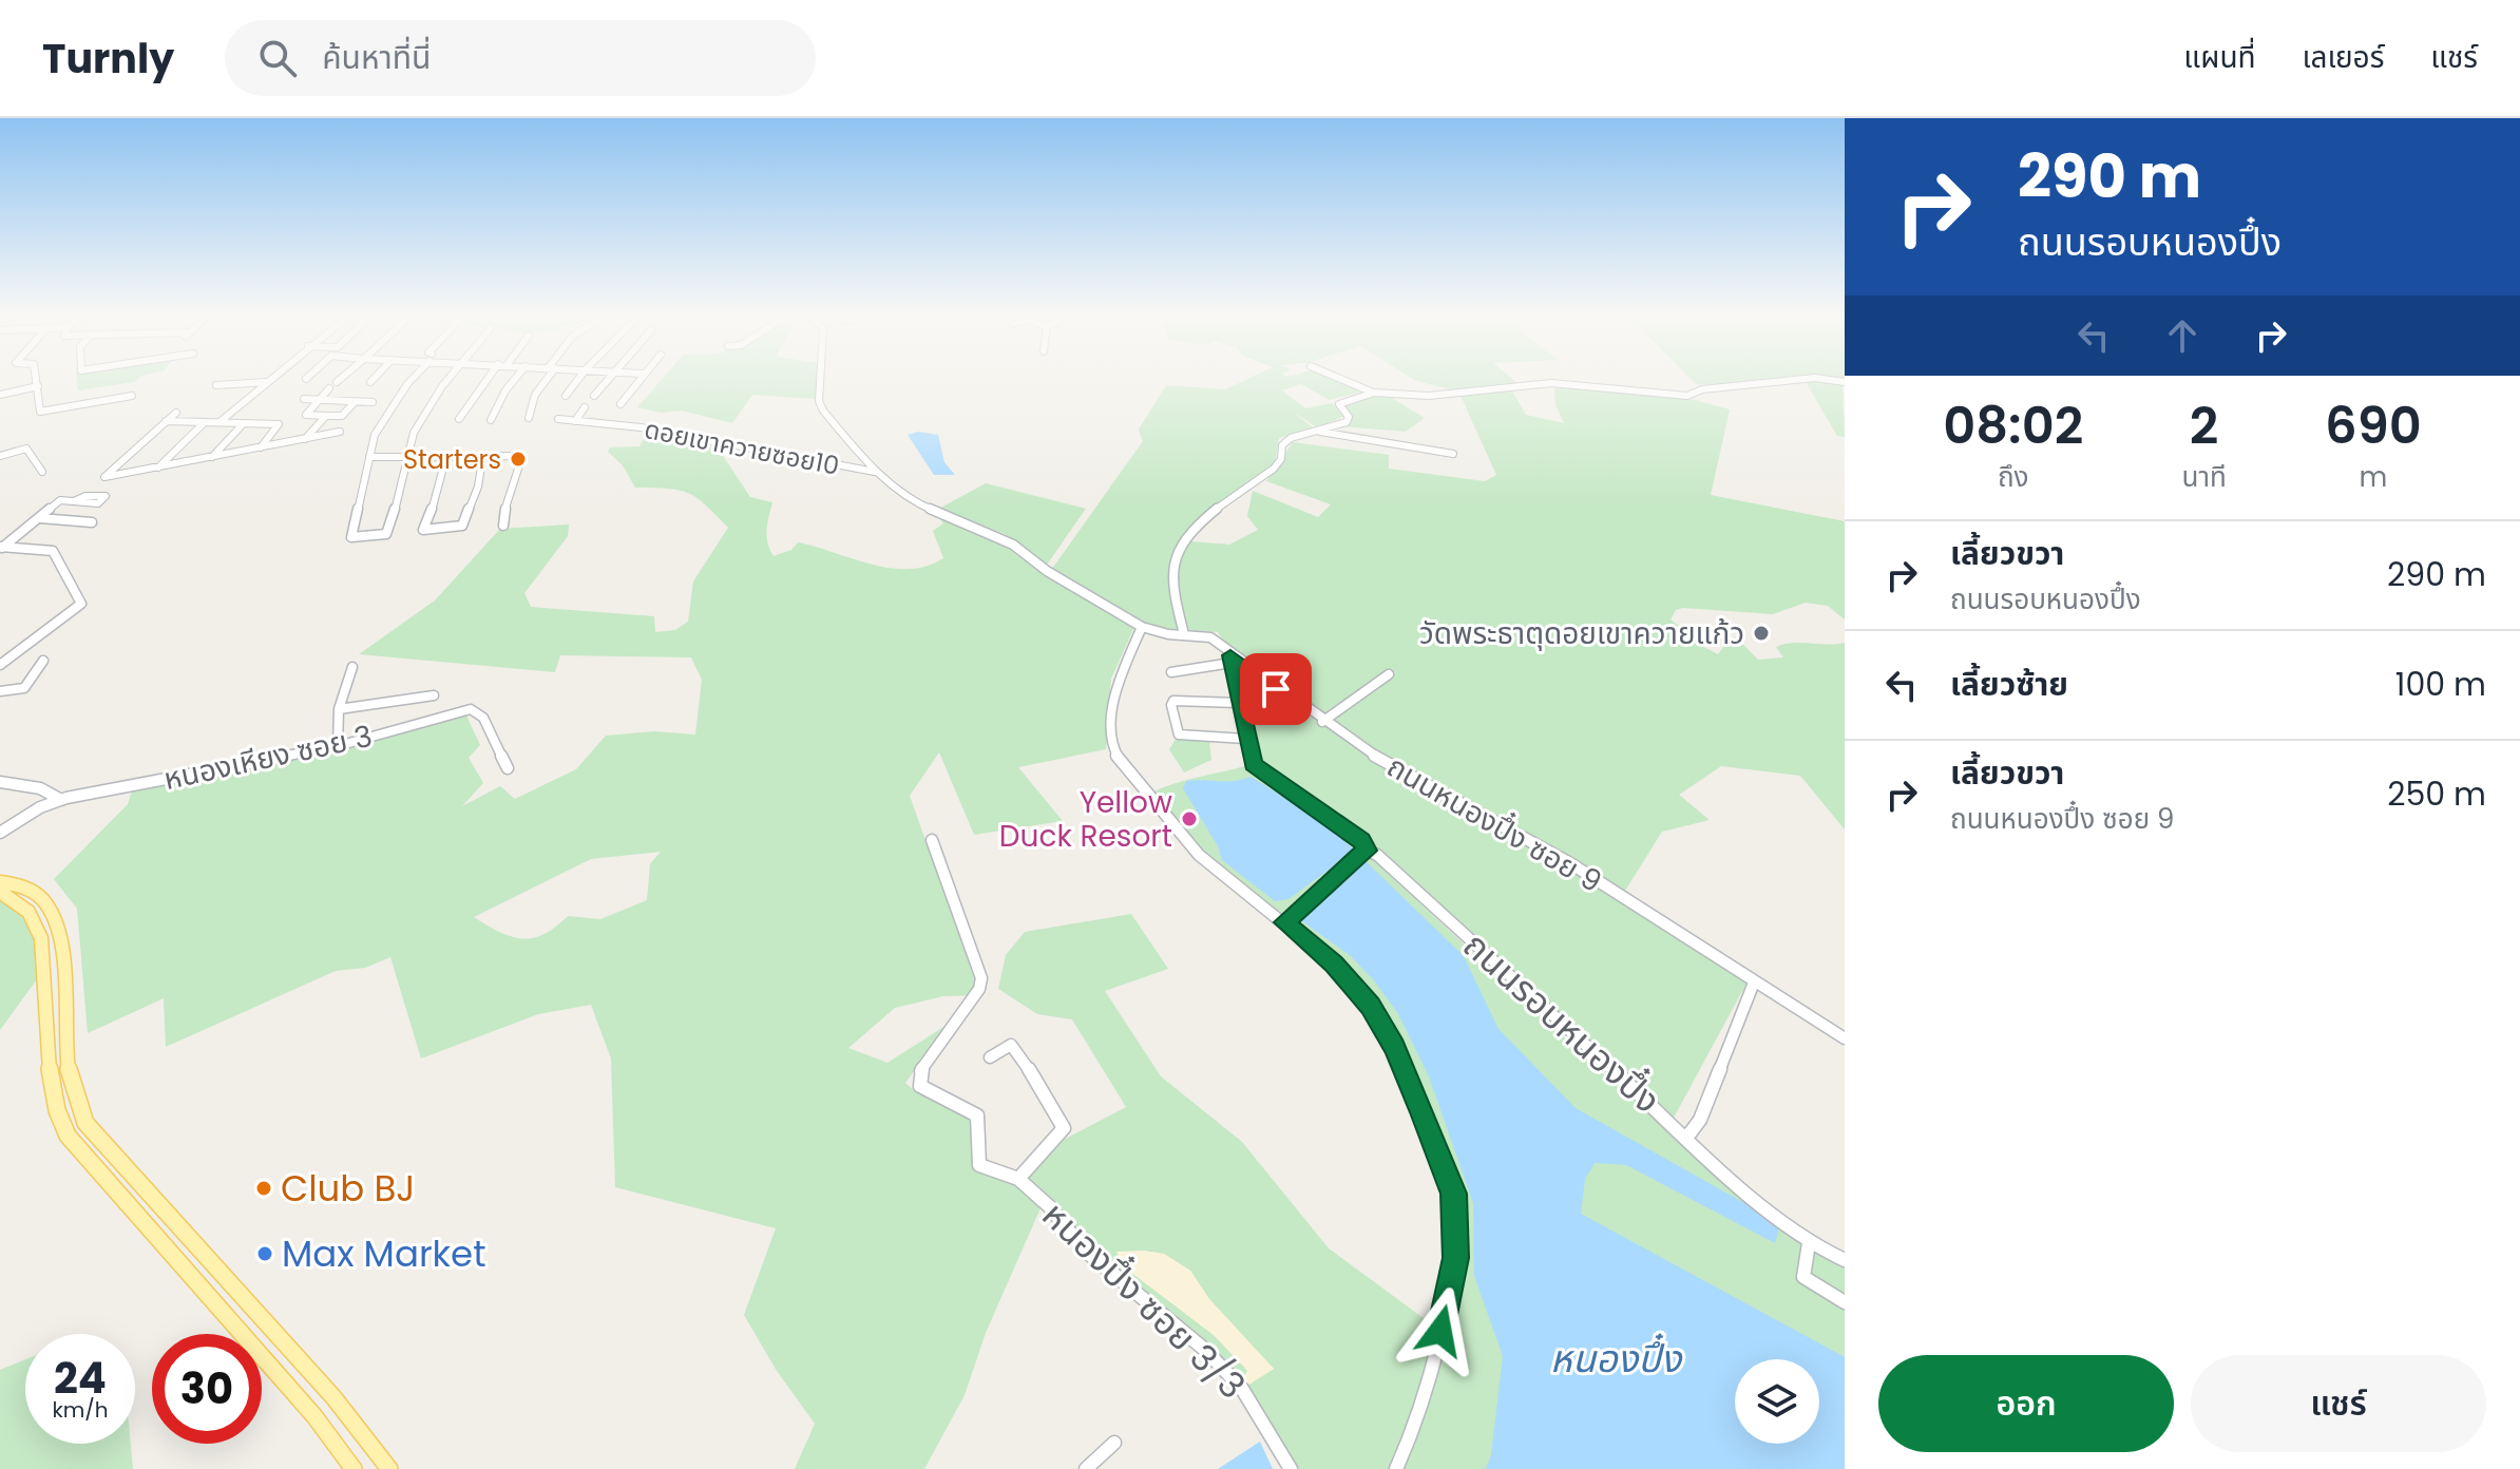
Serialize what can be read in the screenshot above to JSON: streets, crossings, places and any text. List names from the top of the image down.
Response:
{
  "streets": {
    "street": [
      "ดอยเขาควายซอย10",
      "หนองเหียง ซอย 3",
      "ถนนหนองปึ๋ง ซอย 9",
      "ถนนรอบหนองปึ๋ง",
      "หนองปึ๋ง ซอย 3/3"
    ]
  },
  "crossings": [
    ["ถนนหนองปึ๋ง ซอย 9", "ถนนรอบหนองปึ๋ง"]
  ],
  "water": ["หนองปึ๋ง"],
  "places": [
    "Starters",
    "วัดพระธาตุดอยเขาควายแก้ว",
    "Yellow Duck Resort",
    "Club BJ",
    "Max Market"
  ],
  "page": {
    "header": "Turnly",
    "search": "ค้นหาที่นี่",
    "nav": ["แผนที่", "เลเยอร์", "แชร์"],
    "turn": ["290 m", "ถนนรอบหนองปึ๋ง"],
    "eta": [
      "08:02",
      "ถึง",
      "2",
      "นาที",
      "690",
      "m"
    ],
    "list": [
      {
        "name": "เลี้ยวขวา",
        "note": "ถนนรอบหนองปึ๋ง",
        "value": "290 m"
      },
      {
        "name": "เลี้ยวซ้าย",
        "value": "100 m"
      },
      {
        "name": "เลี้ยวขวา",
        "note": "ถนนหนองปึ๋ง ซอย 9",
        "value": "250 m"
      }
    ],
    "speed": "24 km/h",
    "limit": "30",
    "buttons": ["ออก", "แชร์"]
  }
}
